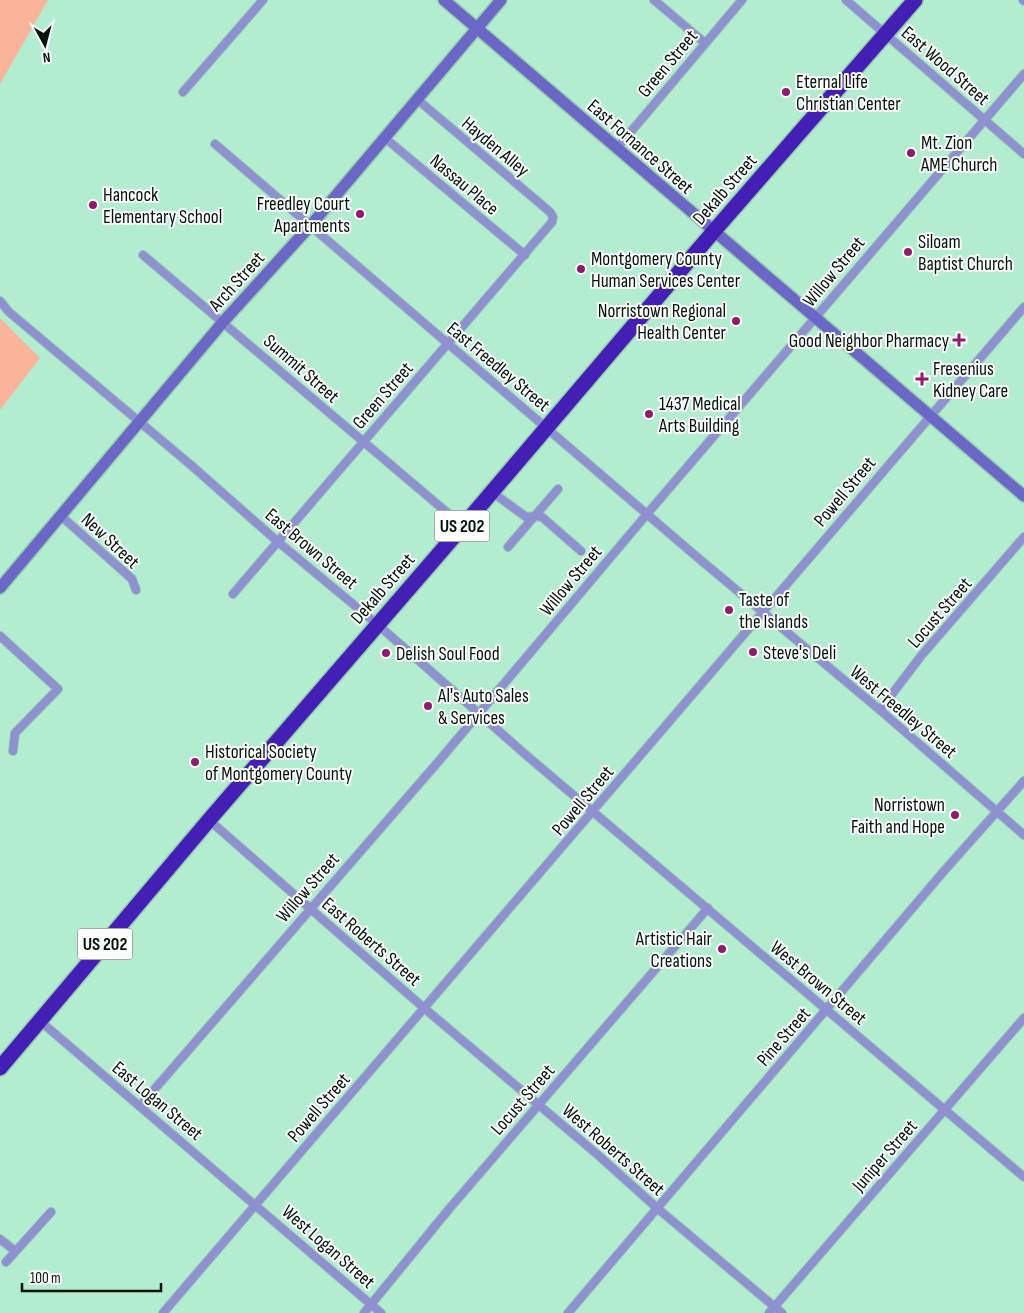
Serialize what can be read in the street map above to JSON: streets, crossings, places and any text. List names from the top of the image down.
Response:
{
  "streets": {
    "highway": ["Dekalb Street", "US 202"],
    "street": [
      "Green Street",
      "East Wood Street",
      "Hayden Alley",
      "East Fornance Street",
      "Nassau Place",
      "Willow Street",
      "Arch Street",
      "East Freedley Street",
      "Summit Street",
      "Powell Street",
      "New Street",
      "East Brown Street",
      "Locust Street",
      "West Freedley Street",
      "East Roberts Street",
      "West Brown Street",
      "Pine Street",
      "East Logan Street",
      "West Roberts Street",
      "Juniper Street",
      "West Logan Street"
    ]
  },
  "crossings": [
    ["Green Street", "Hayden Alley"],
    ["Green Street", "East Fornance Street"],
    ["Green Street", "Nassau Place"],
    ["Green Street", "East Freedley Street"],
    ["Green Street", "Summit Street"],
    ["Green Street", "East Brown Street"],
    ["East Wood Street", "Dekalb Street"],
    ["East Wood Street", "Willow Street"],
    ["Hayden Alley", "Arch Street"],
    ["East Fornance Street", "Dekalb Street"],
    ["East Fornance Street", "Willow Street"],
    ["East Fornance Street", "Arch Street"],
    ["East Fornance Street", "Powell Street"],
    ["Nassau Place", "Arch Street"],
    ["Dekalb Street", "East Freedley Street"],
    ["Dekalb Street", "Summit Street"],
    ["Dekalb Street", "East Brown Street"],
    ["Dekalb Street", "East Roberts Street"],
    ["Dekalb Street", "East Logan Street"],
    ["Willow Street", "East Freedley Street"],
    ["Willow Street", "East Brown Street"],
    ["Willow Street", "East Roberts Street"],
    ["Willow Street", "East Logan Street"],
    ["Arch Street", "East Freedley Street"],
    ["Arch Street", "Summit Street"],
    ["Arch Street", "New Street"],
    ["Arch Street", "East Brown Street"],
    ["East Freedley Street", "Powell Street"],
    ["East Freedley Street", "West Freedley Street"],
    ["Powell Street", "East Brown Street"],
    ["Powell Street", "West Freedley Street"],
    ["Powell Street", "East Roberts Street"],
    ["Powell Street", "West Brown Street"],
    ["Powell Street", "East Logan Street"],
    ["Powell Street", "West Roberts Street"],
    ["Powell Street", "West Logan Street"],
    ["East Brown Street", "West Brown Street"],
    ["Locust Street", "West Freedley Street"],
    ["Locust Street", "West Brown Street"],
    ["Locust Street", "West Roberts Street"],
    ["Locust Street", "West Logan Street"],
    ["West Freedley Street", "Pine Street"],
    ["East Roberts Street", "West Roberts Street"],
    ["West Brown Street", "Pine Street"],
    ["West Brown Street", "Juniper Street"],
    ["Pine Street", "West Roberts Street"],
    ["East Logan Street", "West Logan Street"],
    ["West Roberts Street", "Juniper Street"]
  ],
  "places": {
    "other": [
      "Eternal Life Christian Center",
      "Mt. Zion AME Church",
      "Hancock Elementary School",
      "Freedley Court Apartments",
      "Siloam Baptist Church",
      "Montgomery County Human Services Center",
      "Norristown Regional Health Center",
      "1437 Medical Arts Building",
      "Taste of the Islands",
      "Steve's Deli",
      "Delish Soul Food",
      "Al's Auto Sales & Services",
      "Historical Society of Montgomery County",
      "Norristown Faith and Hope",
      "Artistic Hair Creations"
    ],
    "health": ["Good Neighbor Pharmacy", "Fresenius Kidney Care"]
  },
  "scale_bar": "100 m",
  "north": "bottom"
}
